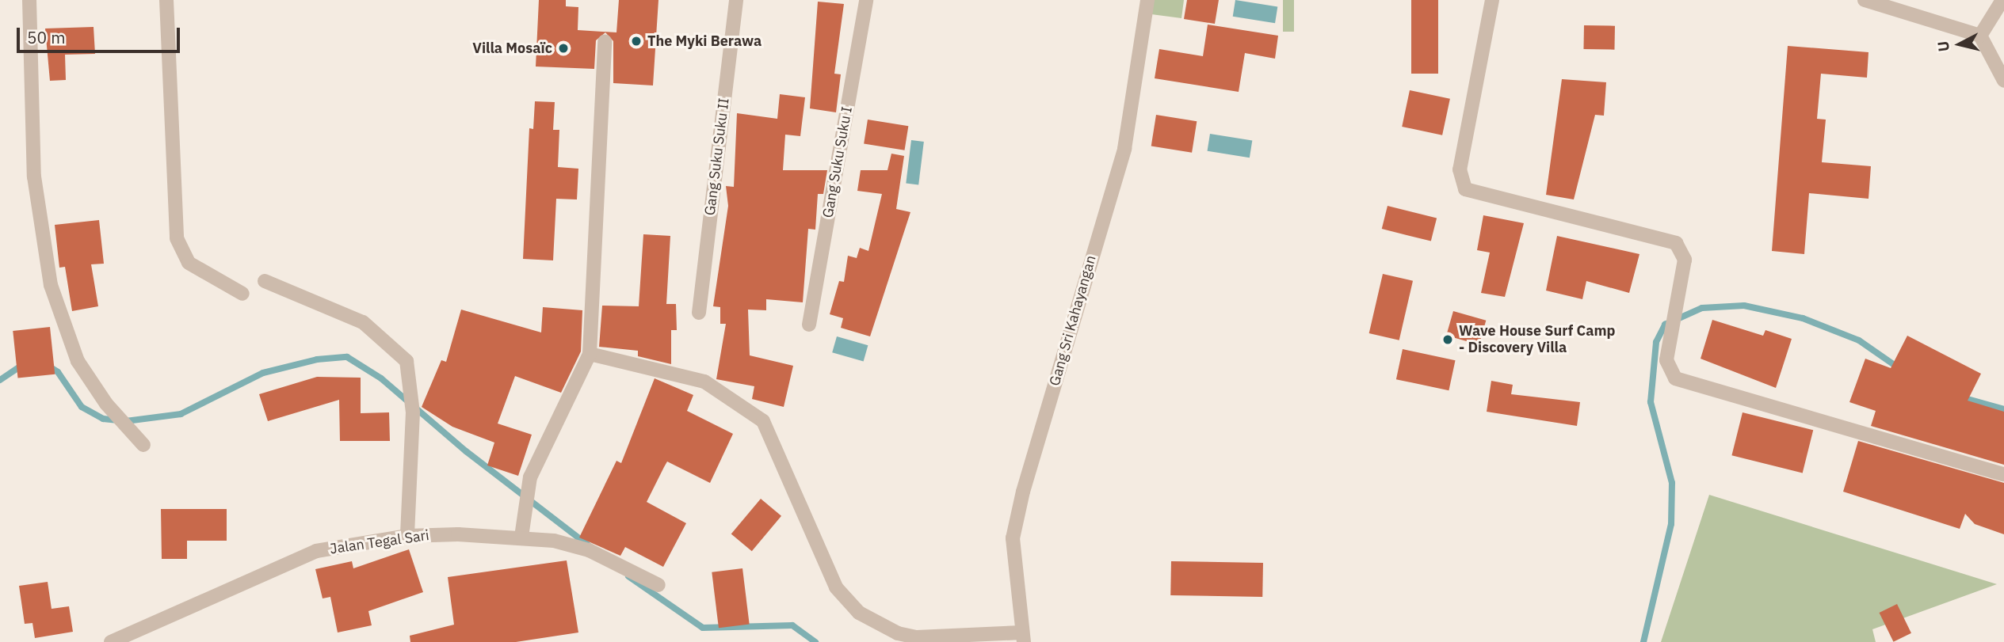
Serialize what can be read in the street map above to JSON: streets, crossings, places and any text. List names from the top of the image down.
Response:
{
  "streets": {
    "street": [
      "Gang Suku Suku II",
      "Gang Suku Suku I",
      "Gang Sri Kahayangan",
      "Jalan Tegal Sari"
    ]
  },
  "places": ["The Myki Berawa", "Villa Mosaïc", "Wave House Surf Camp - Discovery Villa"],
  "scale_bar": "50 m",
  "north": "left"
}
